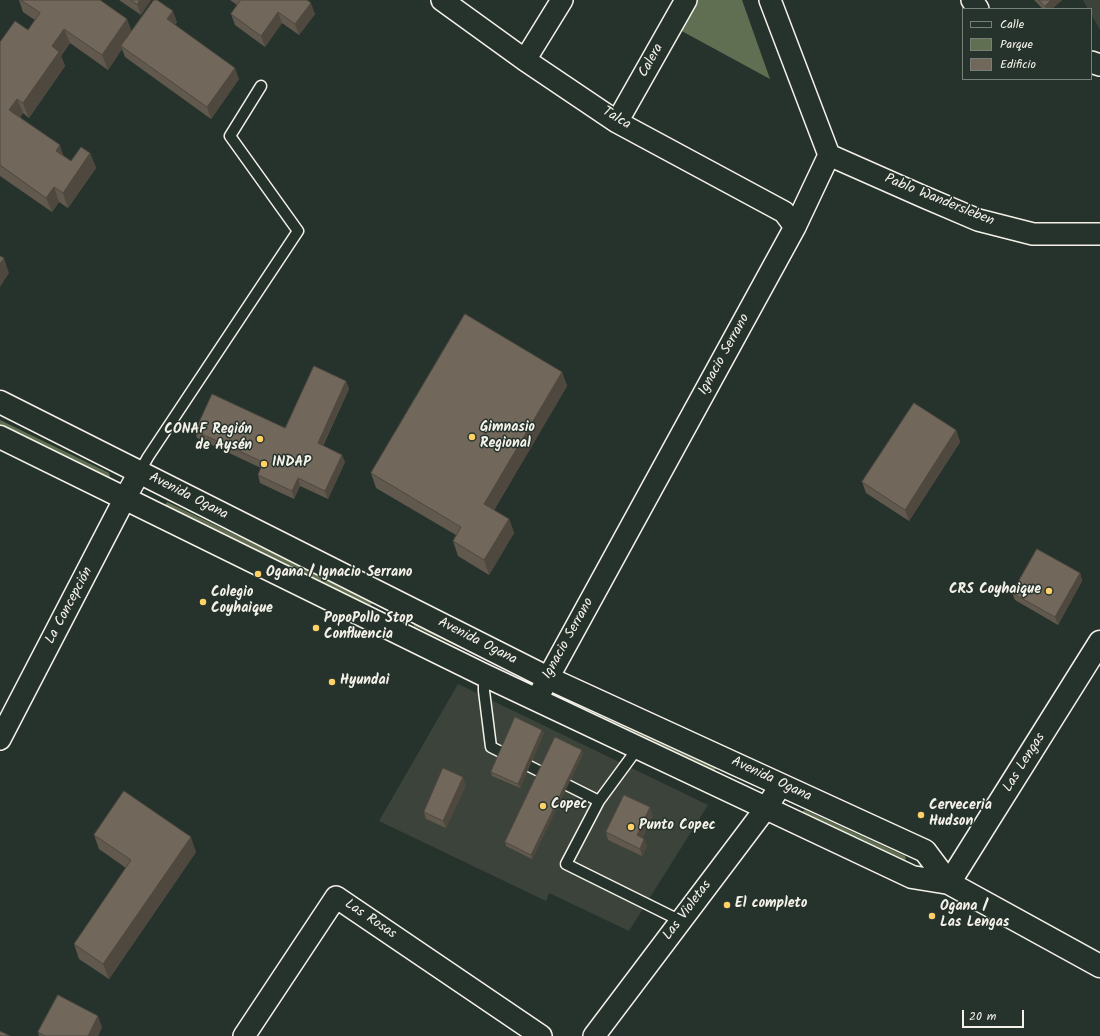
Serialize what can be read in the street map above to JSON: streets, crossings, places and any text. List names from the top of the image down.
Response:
{
  "streets": {
    "main road": ["Avenida Ogana", "Las Lengas"],
    "street": [
      "Calera",
      "Talca",
      "Pablo Wandersleben",
      "Ignacio Serrano",
      "La Concepción",
      "Las Violetas",
      "Las Rosas"
    ]
  },
  "crossings": [
    ["Calera", "Talca"],
    ["Talca", "Ignacio Serrano"],
    ["Pablo Wandersleben", "Ignacio Serrano"],
    ["Ignacio Serrano", "Avenida Ogana"],
    ["Avenida Ogana", "La Concepción"],
    ["Avenida Ogana", "Las Lengas"],
    ["Avenida Ogana", "Las Violetas"]
  ],
  "places": [
    "Gimnasio Regional",
    "CONAF Región de Aysén",
    "INDAP",
    "Ogana / Ignacio Serrano",
    "CRS Coyhaique",
    "Colegio Coyhaique",
    "PopoPollo Stop Confluencia",
    "Hyundai",
    "Copec",
    "Cerveceria Hudson",
    "Punto Copec",
    "El completo",
    "Ogana / Las Lengas"
  ],
  "legend": ["Calle", "Parque", "Edificio"],
  "scale_bar": "20 m"
}
